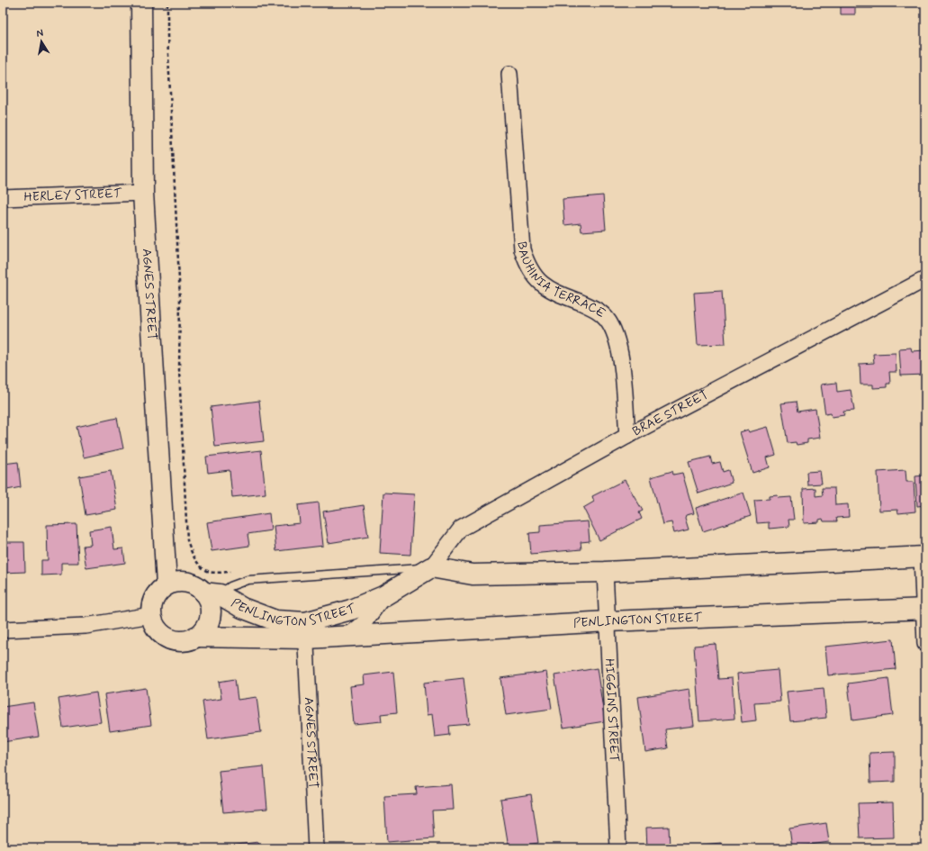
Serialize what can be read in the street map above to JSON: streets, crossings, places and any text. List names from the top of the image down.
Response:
{
  "streets": {
    "street": [
      "HERLEY STREET",
      "BAUHINIA TERRACE",
      "AGNES STREET",
      "BRAE STREET",
      "PENLINGTON STREET",
      "HIGGINS STREET"
    ]
  },
  "crossings": [
    ["HERLEY STREET", "AGNES STREET"],
    ["BAUHINIA TERRACE", "BRAE STREET"],
    ["AGNES STREET", "PENLINGTON STREET"],
    ["BRAE STREET", "PENLINGTON STREET"],
    ["PENLINGTON STREET", "HIGGINS STREET"]
  ],
  "north": "top"
}
